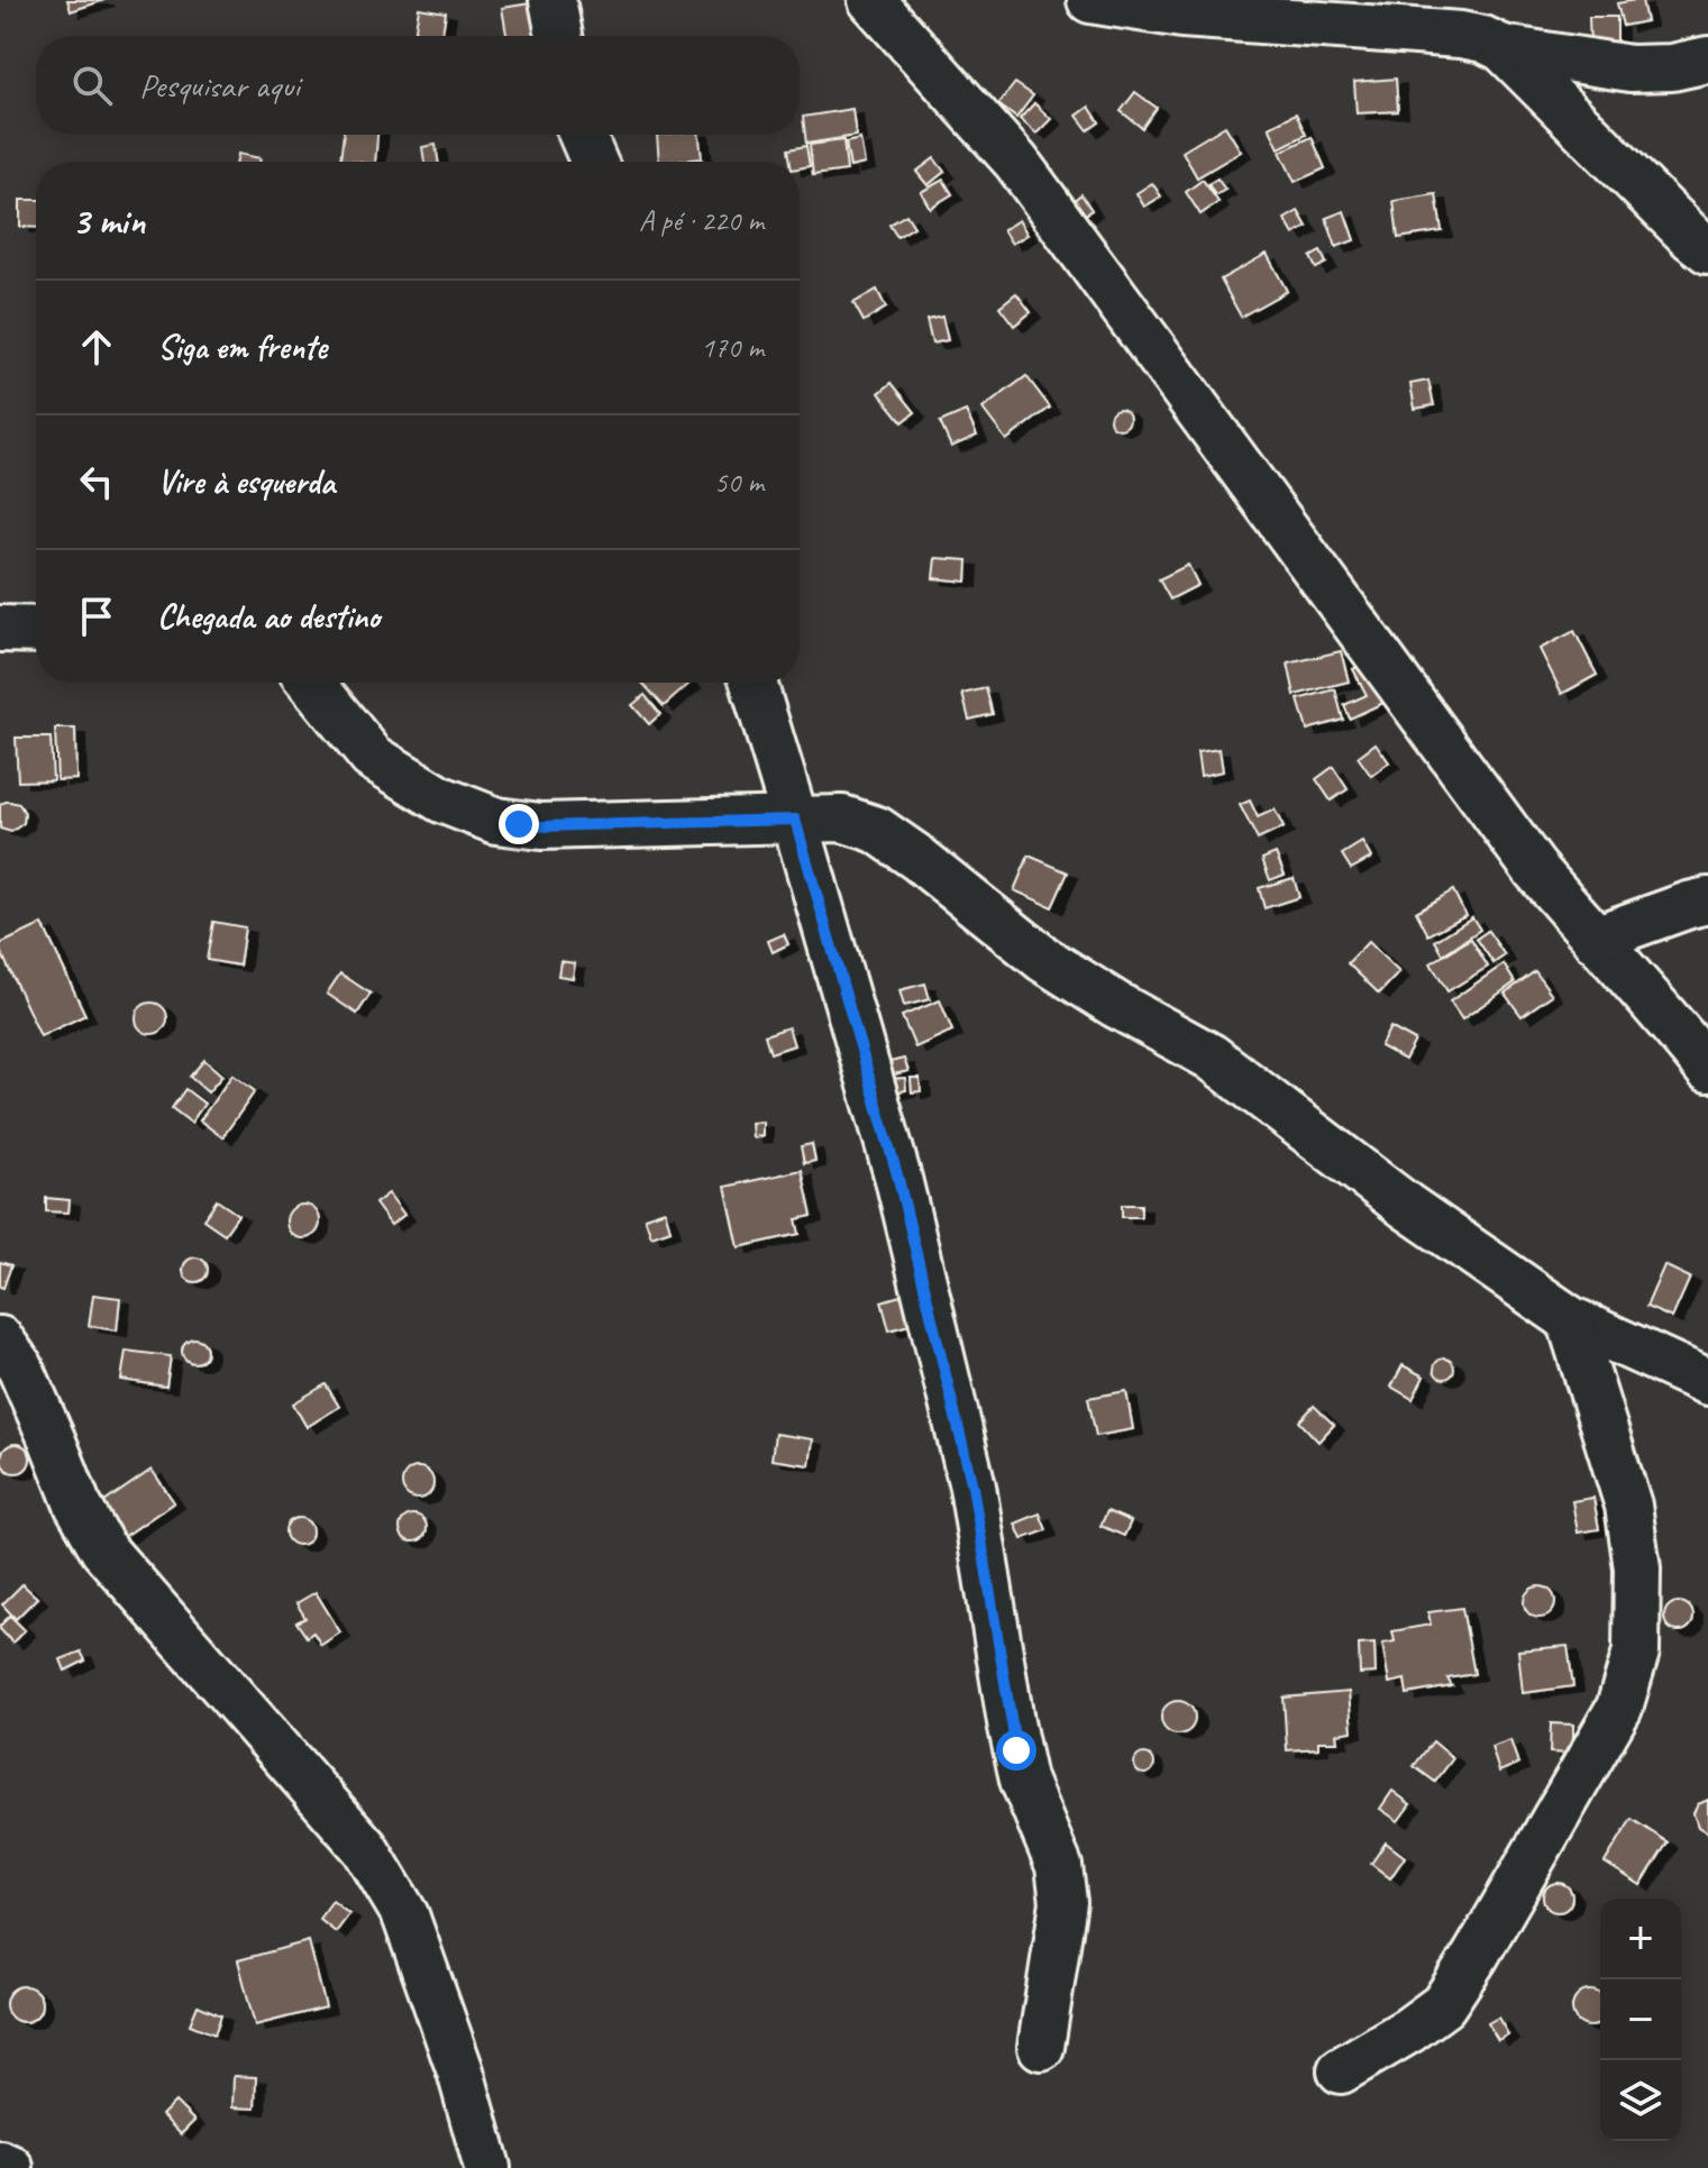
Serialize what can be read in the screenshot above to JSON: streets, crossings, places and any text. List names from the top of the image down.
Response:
{
  "page": {
    "search": "Pesquisar aqui",
    "heading": ["3 min", "A pé · 220 m"],
    "list": [
      ["Siga em frente", "170 m"],
      ["Vire à esquerda", "50 m"],
      "Chegada ao destino"
    ],
    "map_buttons": ["+", "−"]
  }
}
